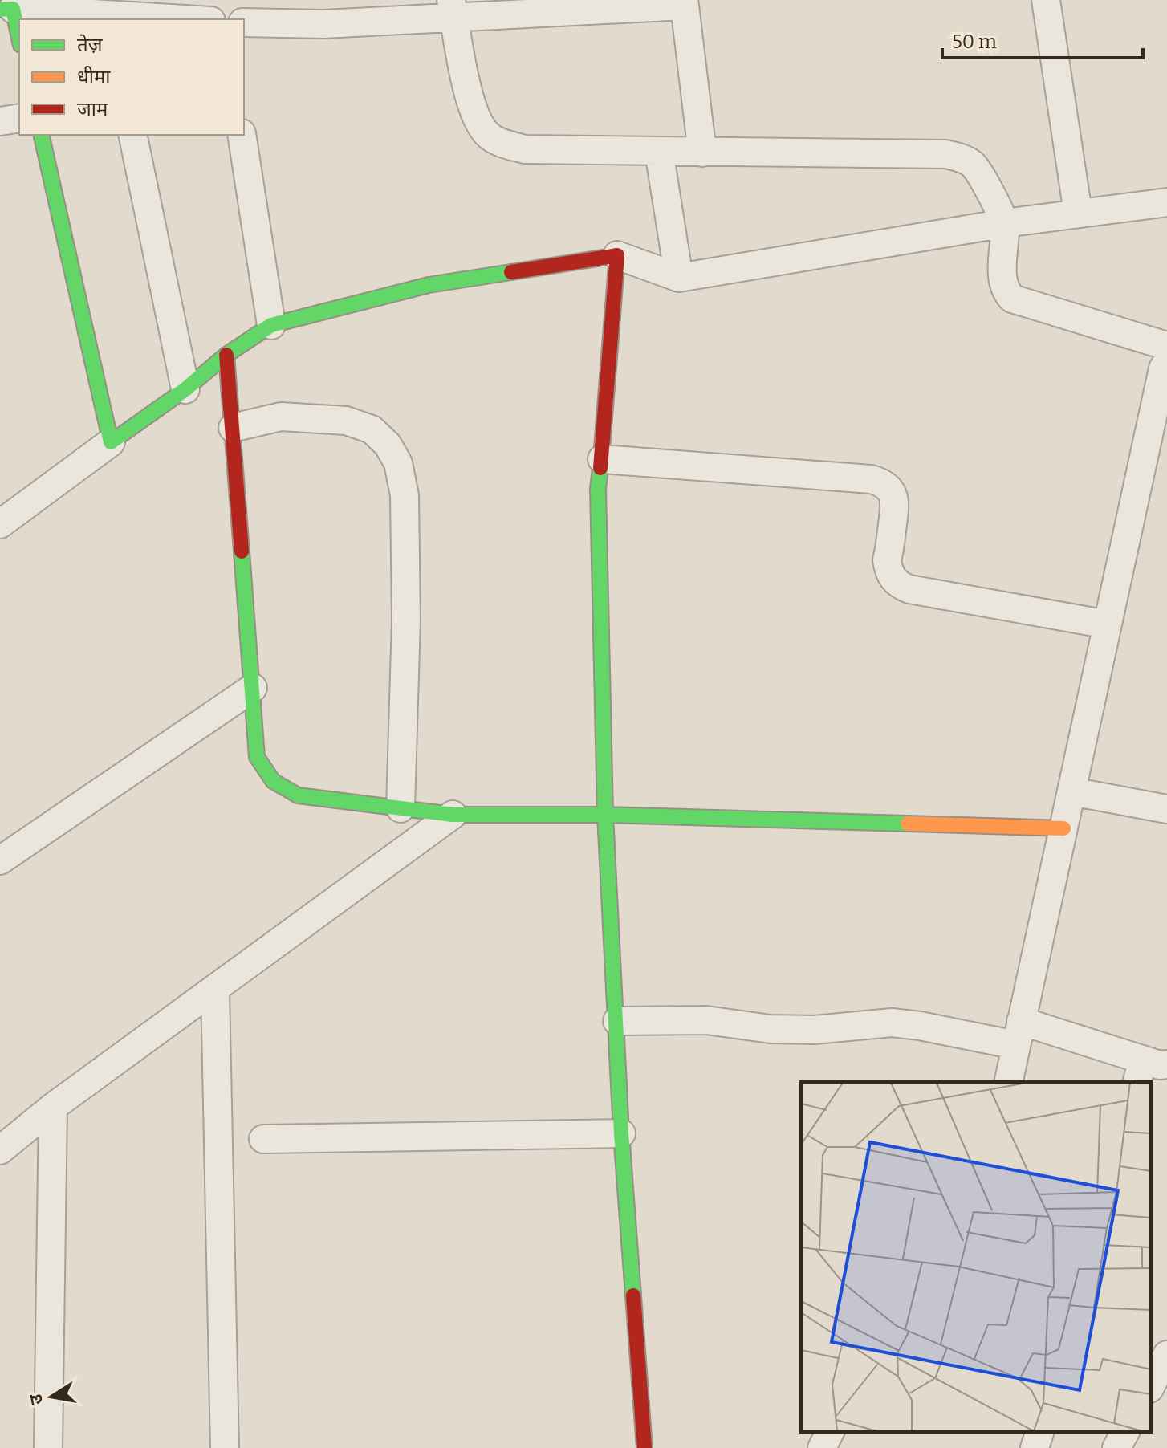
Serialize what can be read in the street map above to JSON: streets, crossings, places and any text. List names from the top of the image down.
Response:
{
  "legend": ["तेज़", "धीमा", "जाम"],
  "scale_bar": "50 m",
  "north": "left"
}
